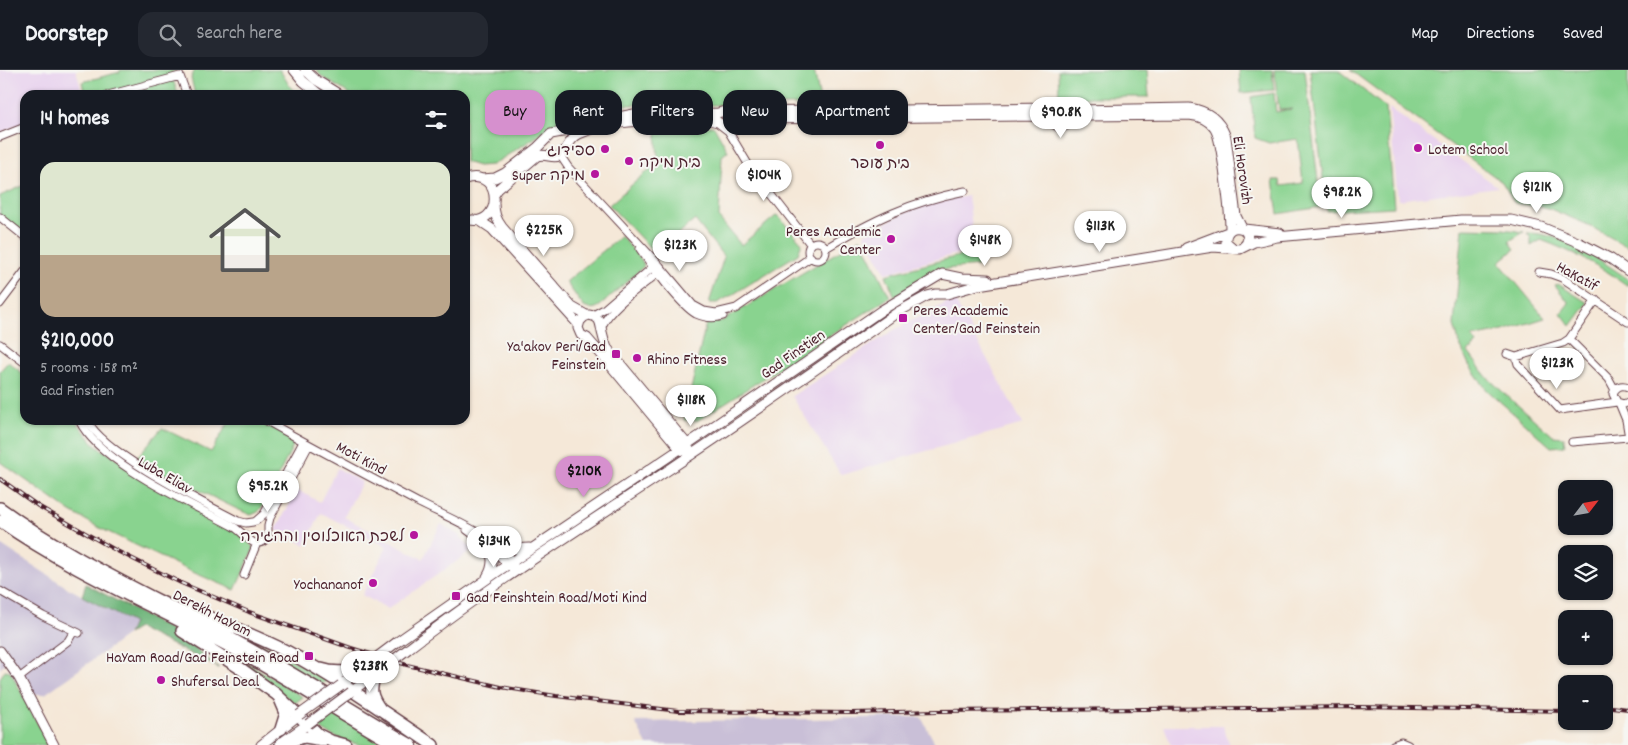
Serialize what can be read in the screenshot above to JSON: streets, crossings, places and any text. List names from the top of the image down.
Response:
{
  "streets": {
    "main road": ["Derekh HaYam"],
    "street": [
      "Eli Horovizh",
      "HaKatif",
      "Gad Finstien",
      "Moti Kind",
      "Luba Eliav"
    ]
  },
  "crossings": [
    ["Eli Horovizh", "Gad Finstien"],
    ["Gad Finstien", "Moti Kind"]
  ],
  "places": {
    "other": [
      "בית עופר",
      "Lotem School",
      "ספידוג",
      "בית מיקה",
      "Super מיקה",
      "Peres Academic Center",
      "Rhino Fitness",
      "לשכת האוכלוסין וההגירה",
      "Yochananof",
      "Shufersal Deal"
    ],
    "transit": [
      "Peres Academic Center/Gad Feinstein",
      "Ya'akov Peri/Gad Feinstein",
      "Gad Feinshtein Road/Moti Kind",
      "HaYam Road/Gad Feinstein Road"
    ]
  },
  "north": "top right",
  "page": {
    "header": "Doorstep",
    "search": "Search here",
    "nav": ["Map", "Directions", "Saved"],
    "chip": [
      "Buy",
      "Rent",
      "Filters",
      "New",
      "Apartment"
    ],
    "heading": "14 homes",
    "price": [
      "$90.8K",
      "$104K",
      "$121K",
      "$98.2K",
      "$113K",
      "$225K",
      "$148K",
      "$123K",
      "$123K",
      "$118K",
      "$210K",
      "$95.2K",
      "$134K",
      "$238K"
    ],
    "list": [
      {
        "name": "$210,000",
        "note": "5 rooms · 158 m² · Gad Finstien"
      }
    ],
    "map_buttons": ["+", "−"]
  }
}
